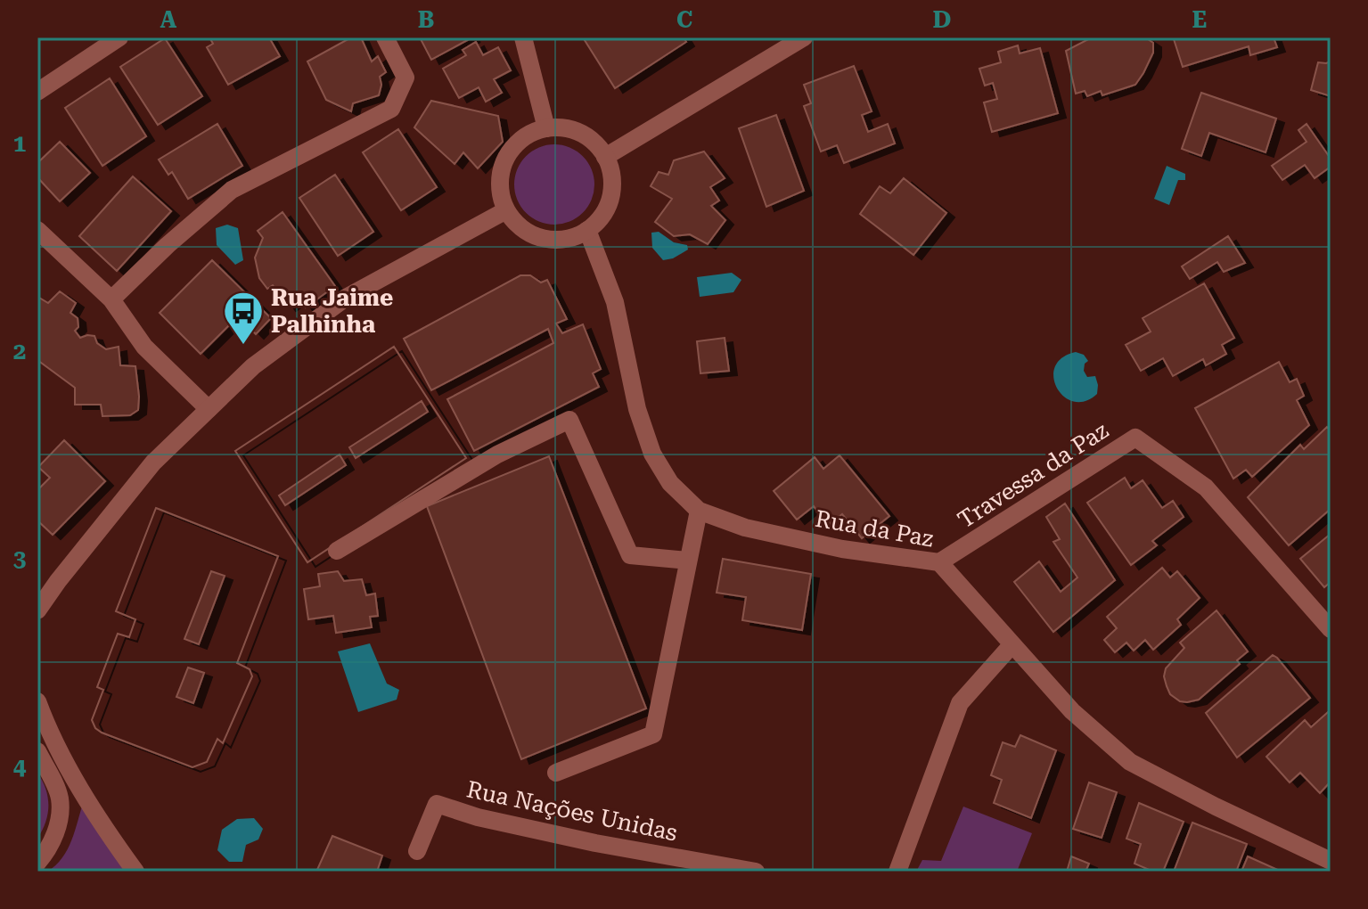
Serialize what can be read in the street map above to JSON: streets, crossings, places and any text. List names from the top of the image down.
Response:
{
  "streets": {
    "street": ["Travessa da Paz", "Rua da Paz", "Rua Nações Unidas"]
  },
  "crossings": [
    ["Travessa da Paz", "Rua da Paz"]
  ],
  "places": {
    "bus stop": ["Rua Jaime Palhinha"]
  },
  "grid": {
    "columns": [
      "A",
      "B",
      "C",
      "D",
      "E"
    ],
    "rows": [
      "1",
      "2",
      "3",
      "4"
    ]
  }
}
